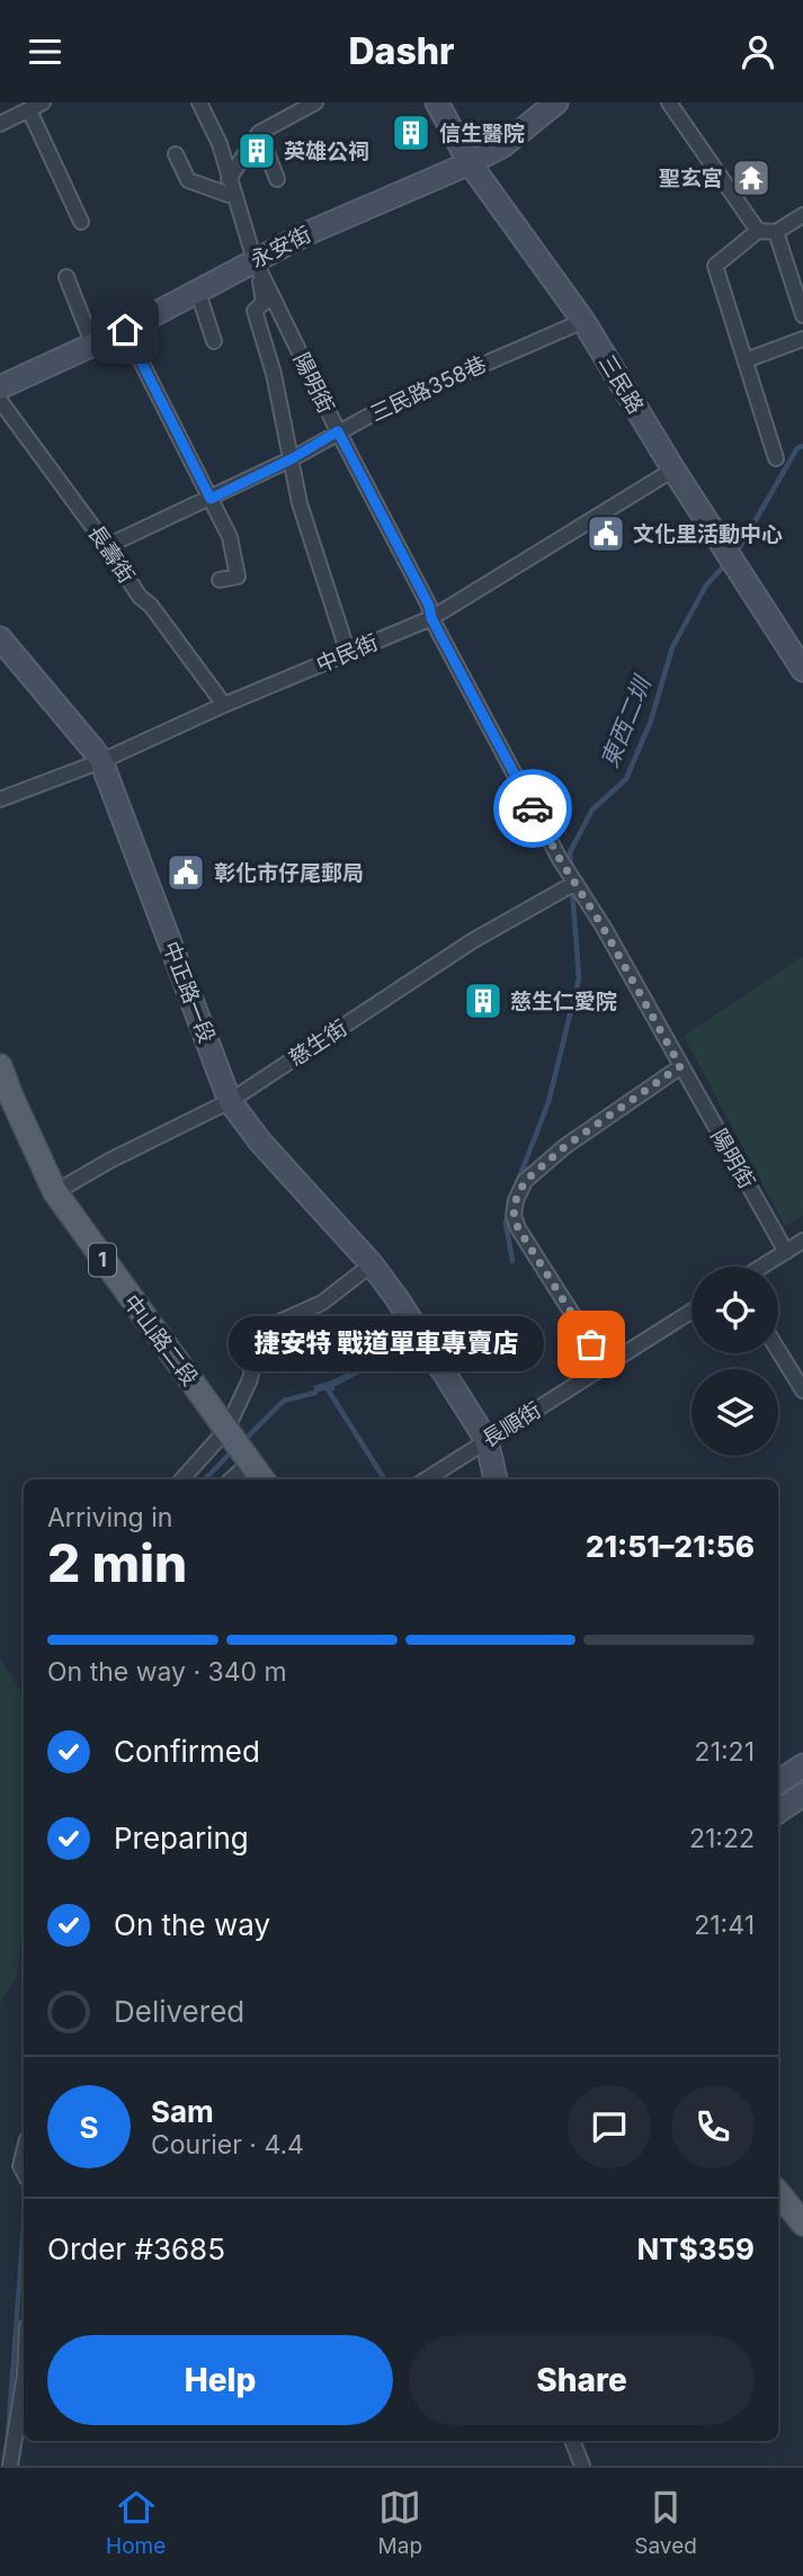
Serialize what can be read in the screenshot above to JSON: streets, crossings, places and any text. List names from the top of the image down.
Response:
{
  "streets": {
    "main road": ["1", "中山路二段"],
    "street": [
      "永安街",
      "陽明街",
      "三民路",
      "三民路358巷",
      "長壽街",
      "中民街",
      "中正路一段",
      "慈生街",
      "長順街"
    ]
  },
  "crossings": [
    ["永安街", "陽明街"],
    ["永安街", "三民路"],
    ["陽明街", "三民路358巷"],
    ["陽明街", "中民街"],
    ["陽明街", "慈生街"],
    ["三民路", "三民路358巷"],
    ["三民路", "中民街"],
    ["三民路358巷", "長壽街"],
    ["長壽街", "中民街"],
    ["中民街", "中正路一段"],
    ["中正路一段", "慈生街"],
    ["中正路一段", "長順街"],
    ["慈生街", "中山路二段"]
  ],
  "water": ["東西二圳"],
  "places": {
    "building": ["信生醫院", "英雄公祠", "慈生仁愛院"],
    "temple": ["聖玄宮"],
    "public building": ["文化里活動中心", "彰化市仔尾郵局"],
    "other": ["捷安特 戰道單車專賣店"]
  },
  "page": {
    "header": "Dashr",
    "bubble": "捷安特 戰道單車專賣店",
    "heading": ["2 min", "Arriving in", "21:51–21:56"],
    "panel": [
      "Sam",
      "Courier · 4.4",
      "Order #3685",
      "NT$359"
    ],
    "bar": "On the way · 340 m",
    "list": [
      ["Confirmed", "21:21"],
      ["Preparing", "21:22"],
      ["On the way", "21:41"],
      "Delivered"
    ],
    "round": "S",
    "buttons": ["Help", "Share"],
    "tabs": ["Home", "Map", "Saved"]
  }
}
